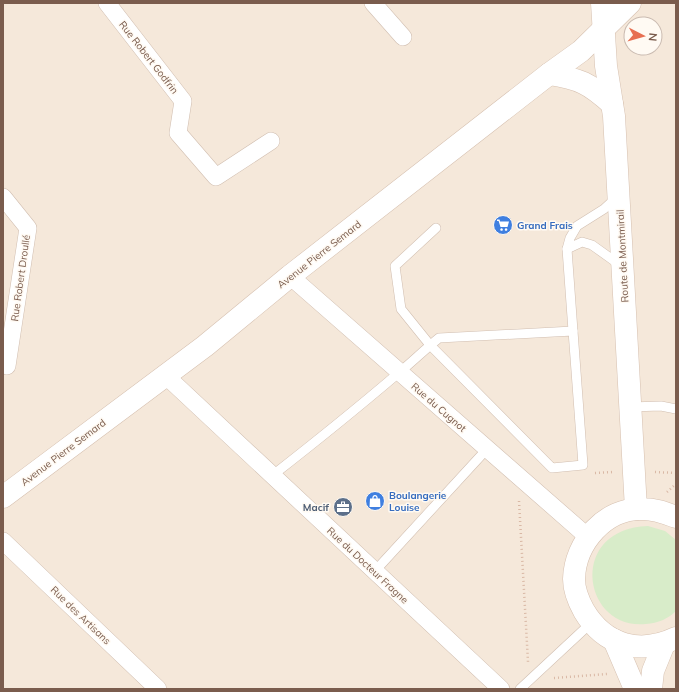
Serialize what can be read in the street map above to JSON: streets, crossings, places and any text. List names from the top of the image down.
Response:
{
  "streets": {
    "main road": ["Avenue Pierre Semard", "Route de Montmirail"],
    "street": [
      "Rue Robert Godfrin",
      "Rue Robert Droullé",
      "Rue du Cugnot",
      "Rue du Docteur Fragne",
      "Rue des Artisans"
    ]
  },
  "crossings": [
    ["Avenue Pierre Semard", "Route de Montmirail"],
    ["Avenue Pierre Semard", "Rue du Cugnot"],
    ["Avenue Pierre Semard", "Rue du Docteur Fragne"]
  ],
  "places": {
    "supermarket": ["Grand Frais"],
    "shop": ["Boulangerie Louise"],
    "office": ["Macif"]
  },
  "north": "right"
}
